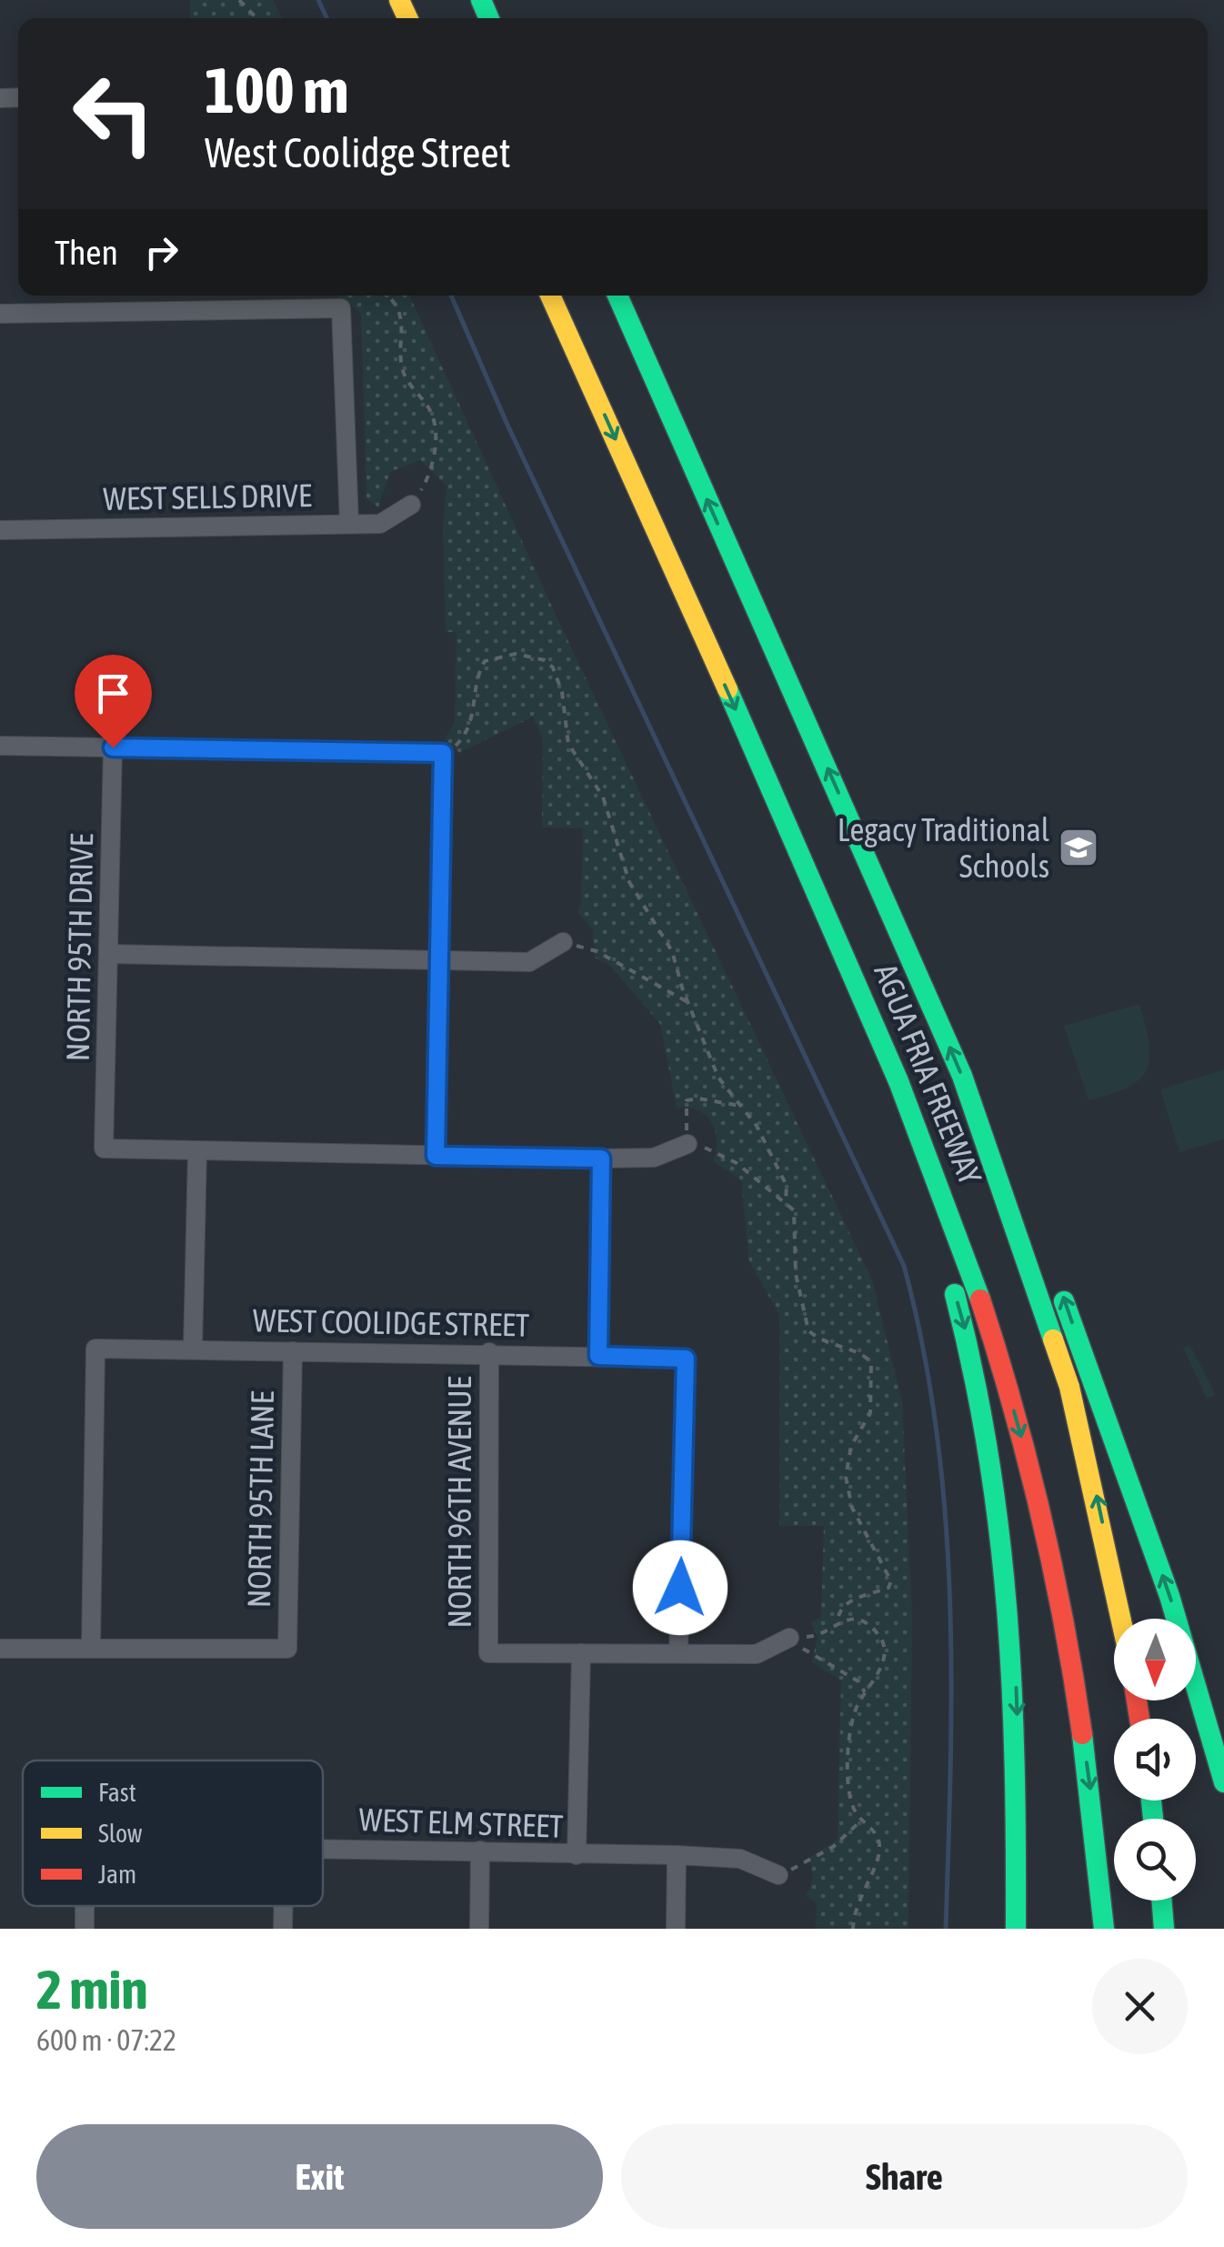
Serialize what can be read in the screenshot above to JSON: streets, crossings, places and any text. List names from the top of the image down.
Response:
{
  "streets": {
    "highway": ["AGUA FRIA FREEWAY"],
    "street": [
      "WEST SELLS DRIVE",
      "NORTH 95TH DRIVE",
      "WEST COOLIDGE STREET",
      "NORTH 95TH LANE",
      "NORTH 96TH AVENUE",
      "WEST ELM STREET"
    ]
  },
  "crossings": [
    ["WEST COOLIDGE STREET", "NORTH 95TH LANE"],
    ["WEST COOLIDGE STREET", "NORTH 96TH AVENUE"]
  ],
  "places": {
    "school or university": ["Legacy Traditional Schools"]
  },
  "legend": ["Fast", "Slow", "Jam"],
  "north": "bottom",
  "page": {
    "turn": ["100 m", "West Coolidge Street"],
    "then": "Then",
    "heading": ["2 min", "600 m · 07:22"],
    "buttons": ["Exit", "Share"]
  }
}
